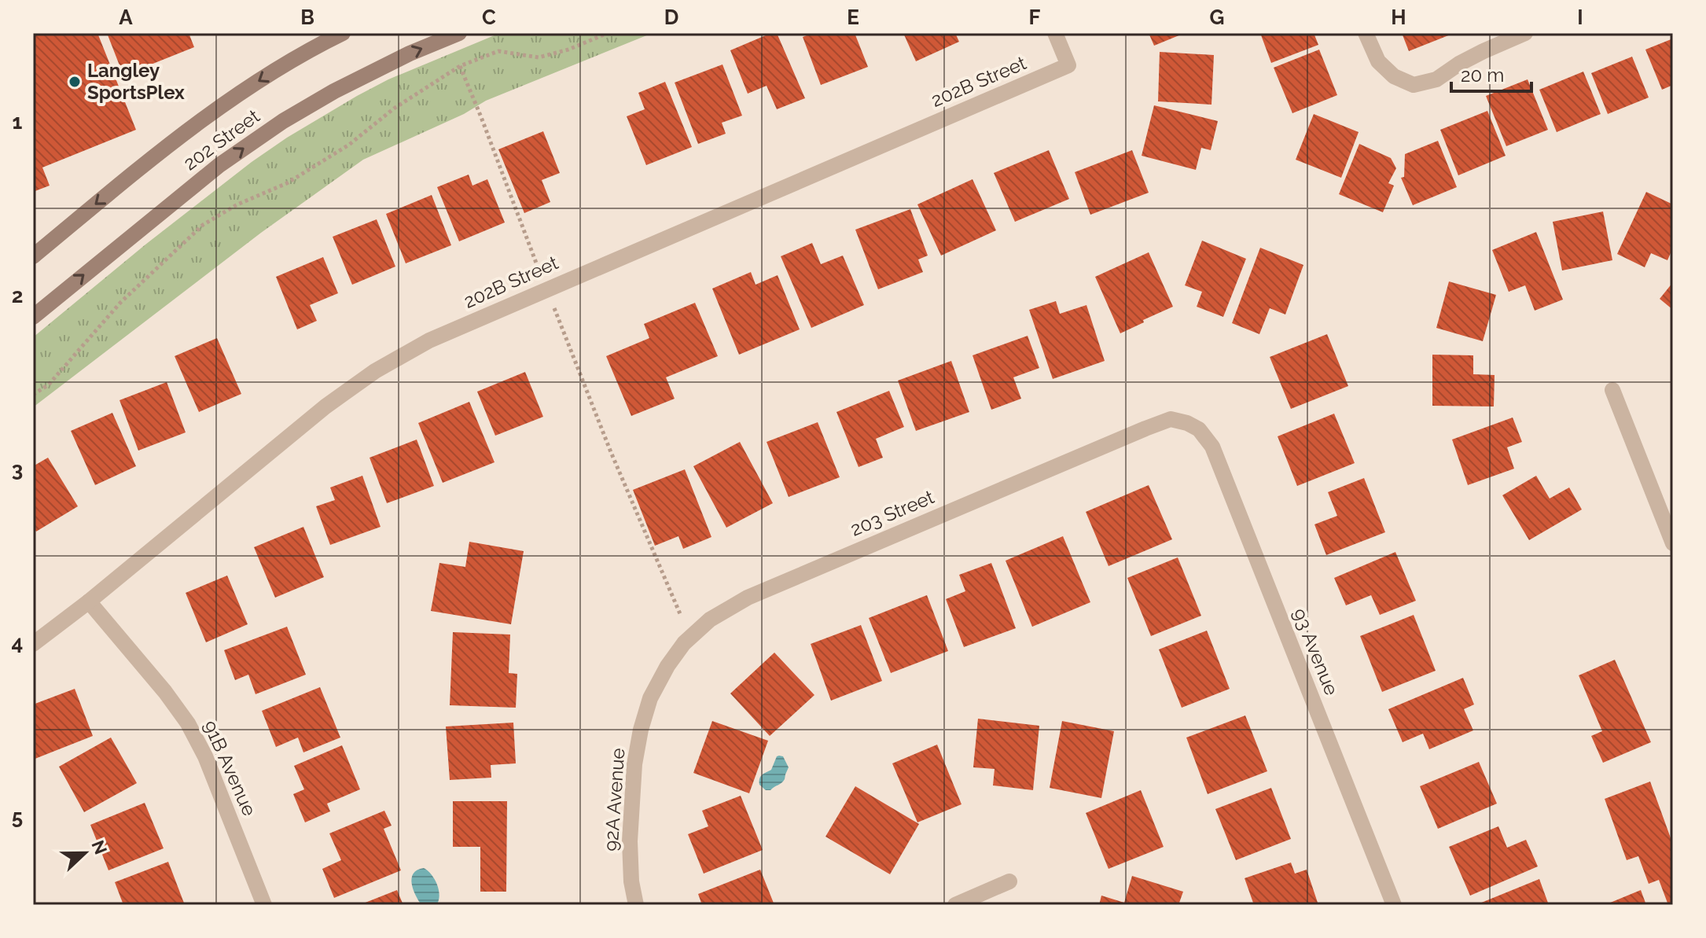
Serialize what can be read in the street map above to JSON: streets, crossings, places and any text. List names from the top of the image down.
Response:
{
  "streets": {
    "main road": ["202 Street"],
    "street": [
      "202B Street",
      "203 Street",
      "93 Avenue",
      "91B Avenue",
      "92A Avenue"
    ]
  },
  "crossings": [
    ["202B Street", "91B Avenue"],
    ["203 Street", "93 Avenue"],
    ["203 Street", "92A Avenue"]
  ],
  "places": ["Langley SportsPlex"],
  "scale_bar": "20 m",
  "north": "right",
  "grid": {
    "columns": [
      "A",
      "B",
      "C",
      "D",
      "E",
      "F",
      "G",
      "H",
      "I"
    ],
    "rows": [
      "1",
      "2",
      "3",
      "4",
      "5"
    ]
  }
}
